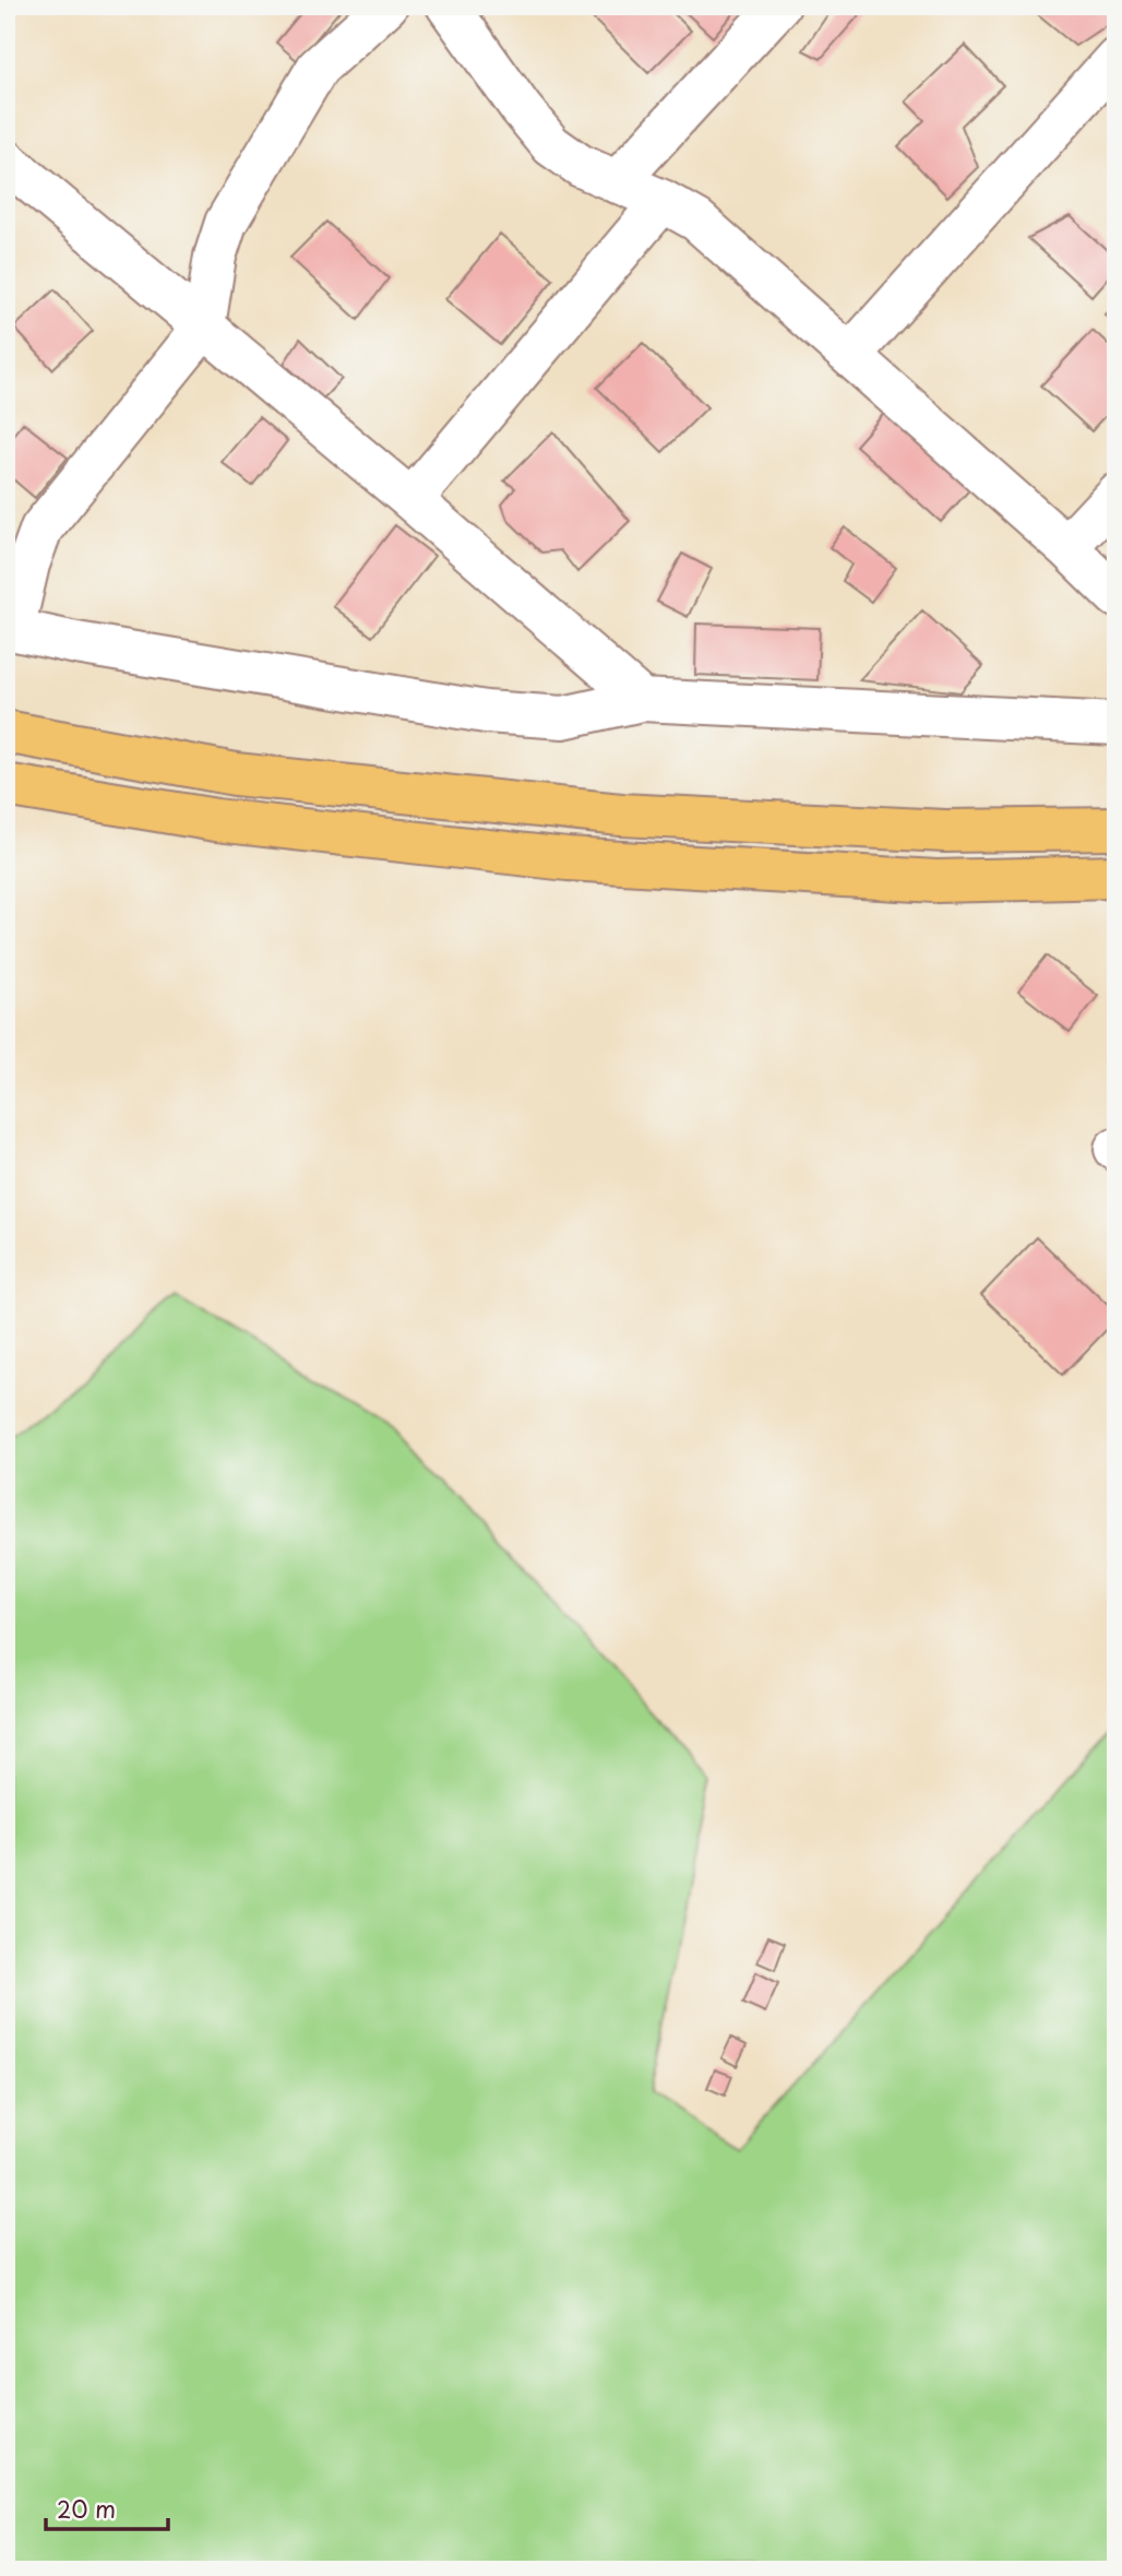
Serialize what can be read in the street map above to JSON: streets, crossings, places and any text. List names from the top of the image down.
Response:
{
  "scale_bar": "20 m"
}
